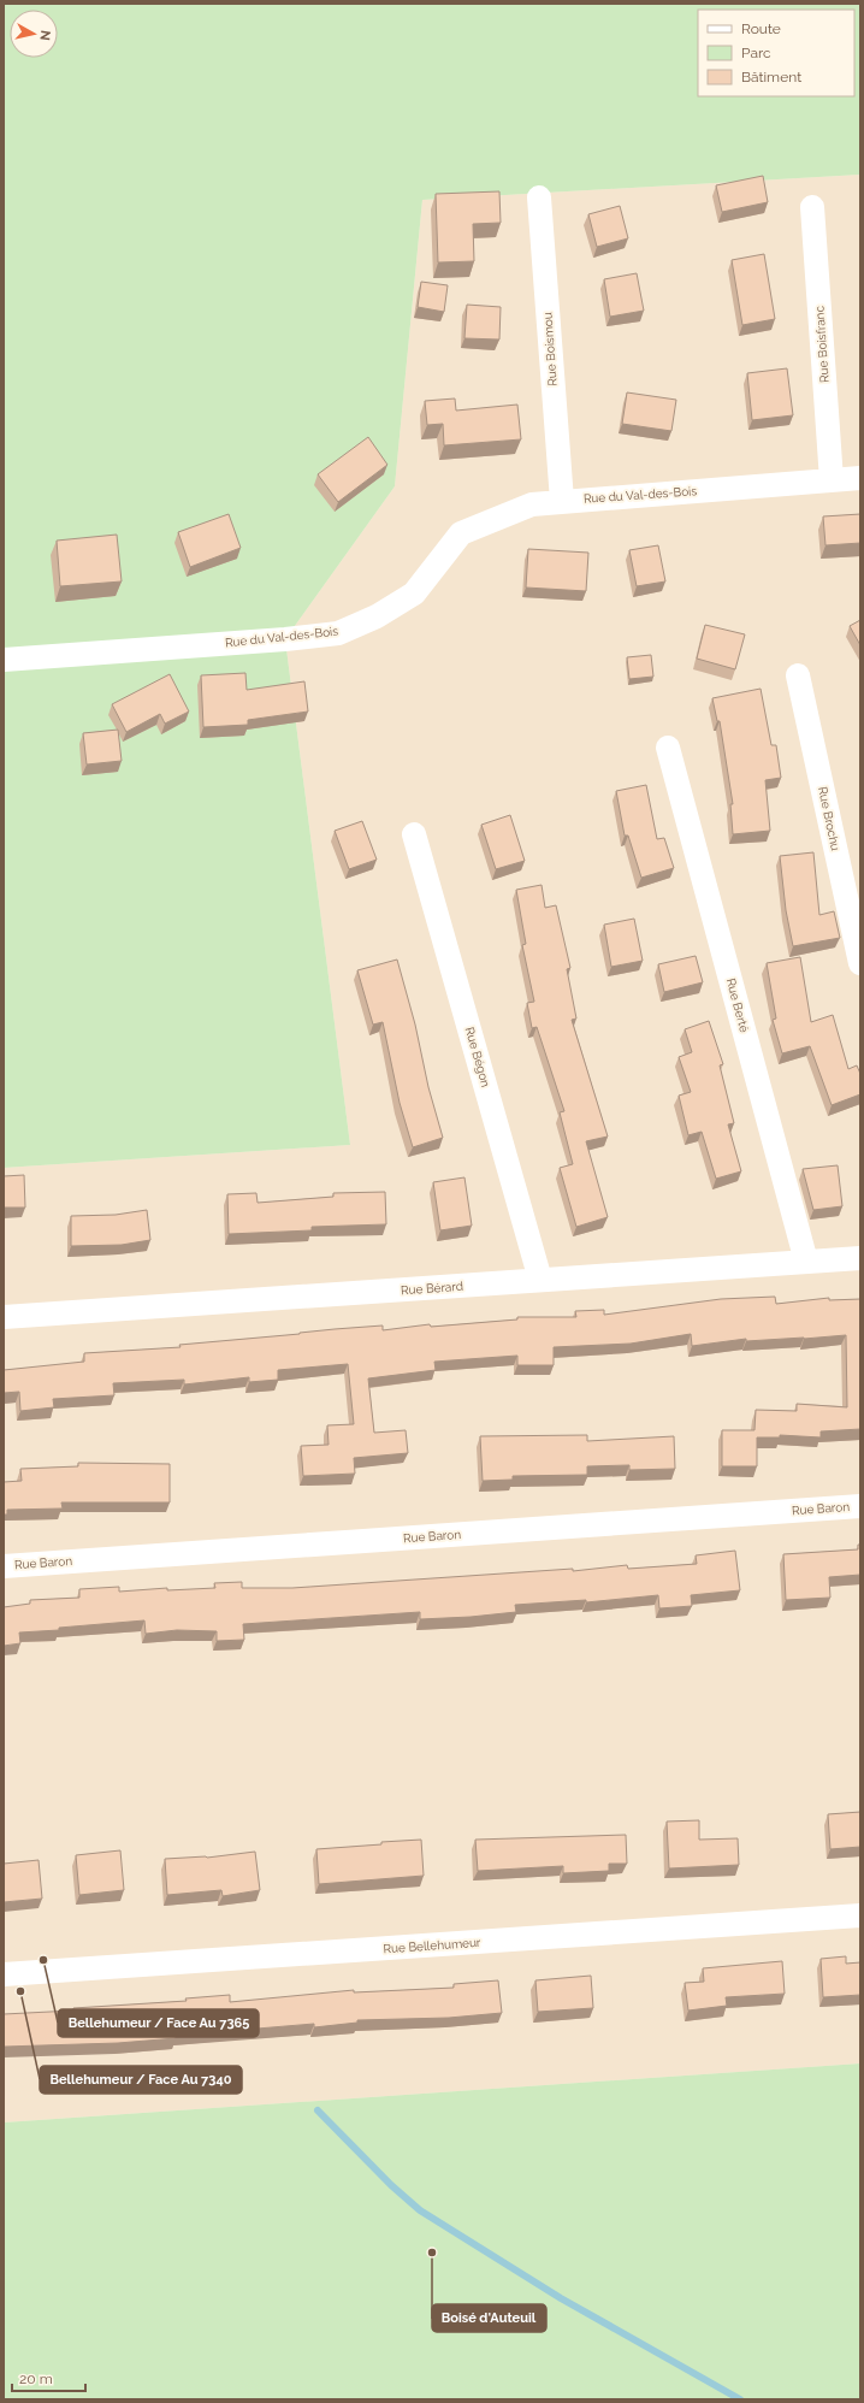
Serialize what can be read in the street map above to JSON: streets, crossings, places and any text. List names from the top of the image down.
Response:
{
  "streets": {
    "street": [
      "Rue Boisfranc",
      "Rue Boismou",
      "Rue du Val-des-Bois",
      "Rue Brochu",
      "Rue Berté",
      "Rue Bégon",
      "Rue Bérard",
      "Rue Baron",
      "Rue Bellehumeur"
    ]
  },
  "crossings": [
    ["Rue Boisfranc", "Rue du Val-des-Bois"],
    ["Rue Boismou", "Rue du Val-des-Bois"],
    ["Rue Berté", "Rue Bérard"],
    ["Rue Bégon", "Rue Bérard"]
  ],
  "places": ["Bellehumeur / Face Au 7365", "Bellehumeur / Face Au 7340", "Boisé d'Auteuil"],
  "legend": ["Route", "Parc", "Bâtiment"],
  "scale_bar": "20 m",
  "north": "right"
}
